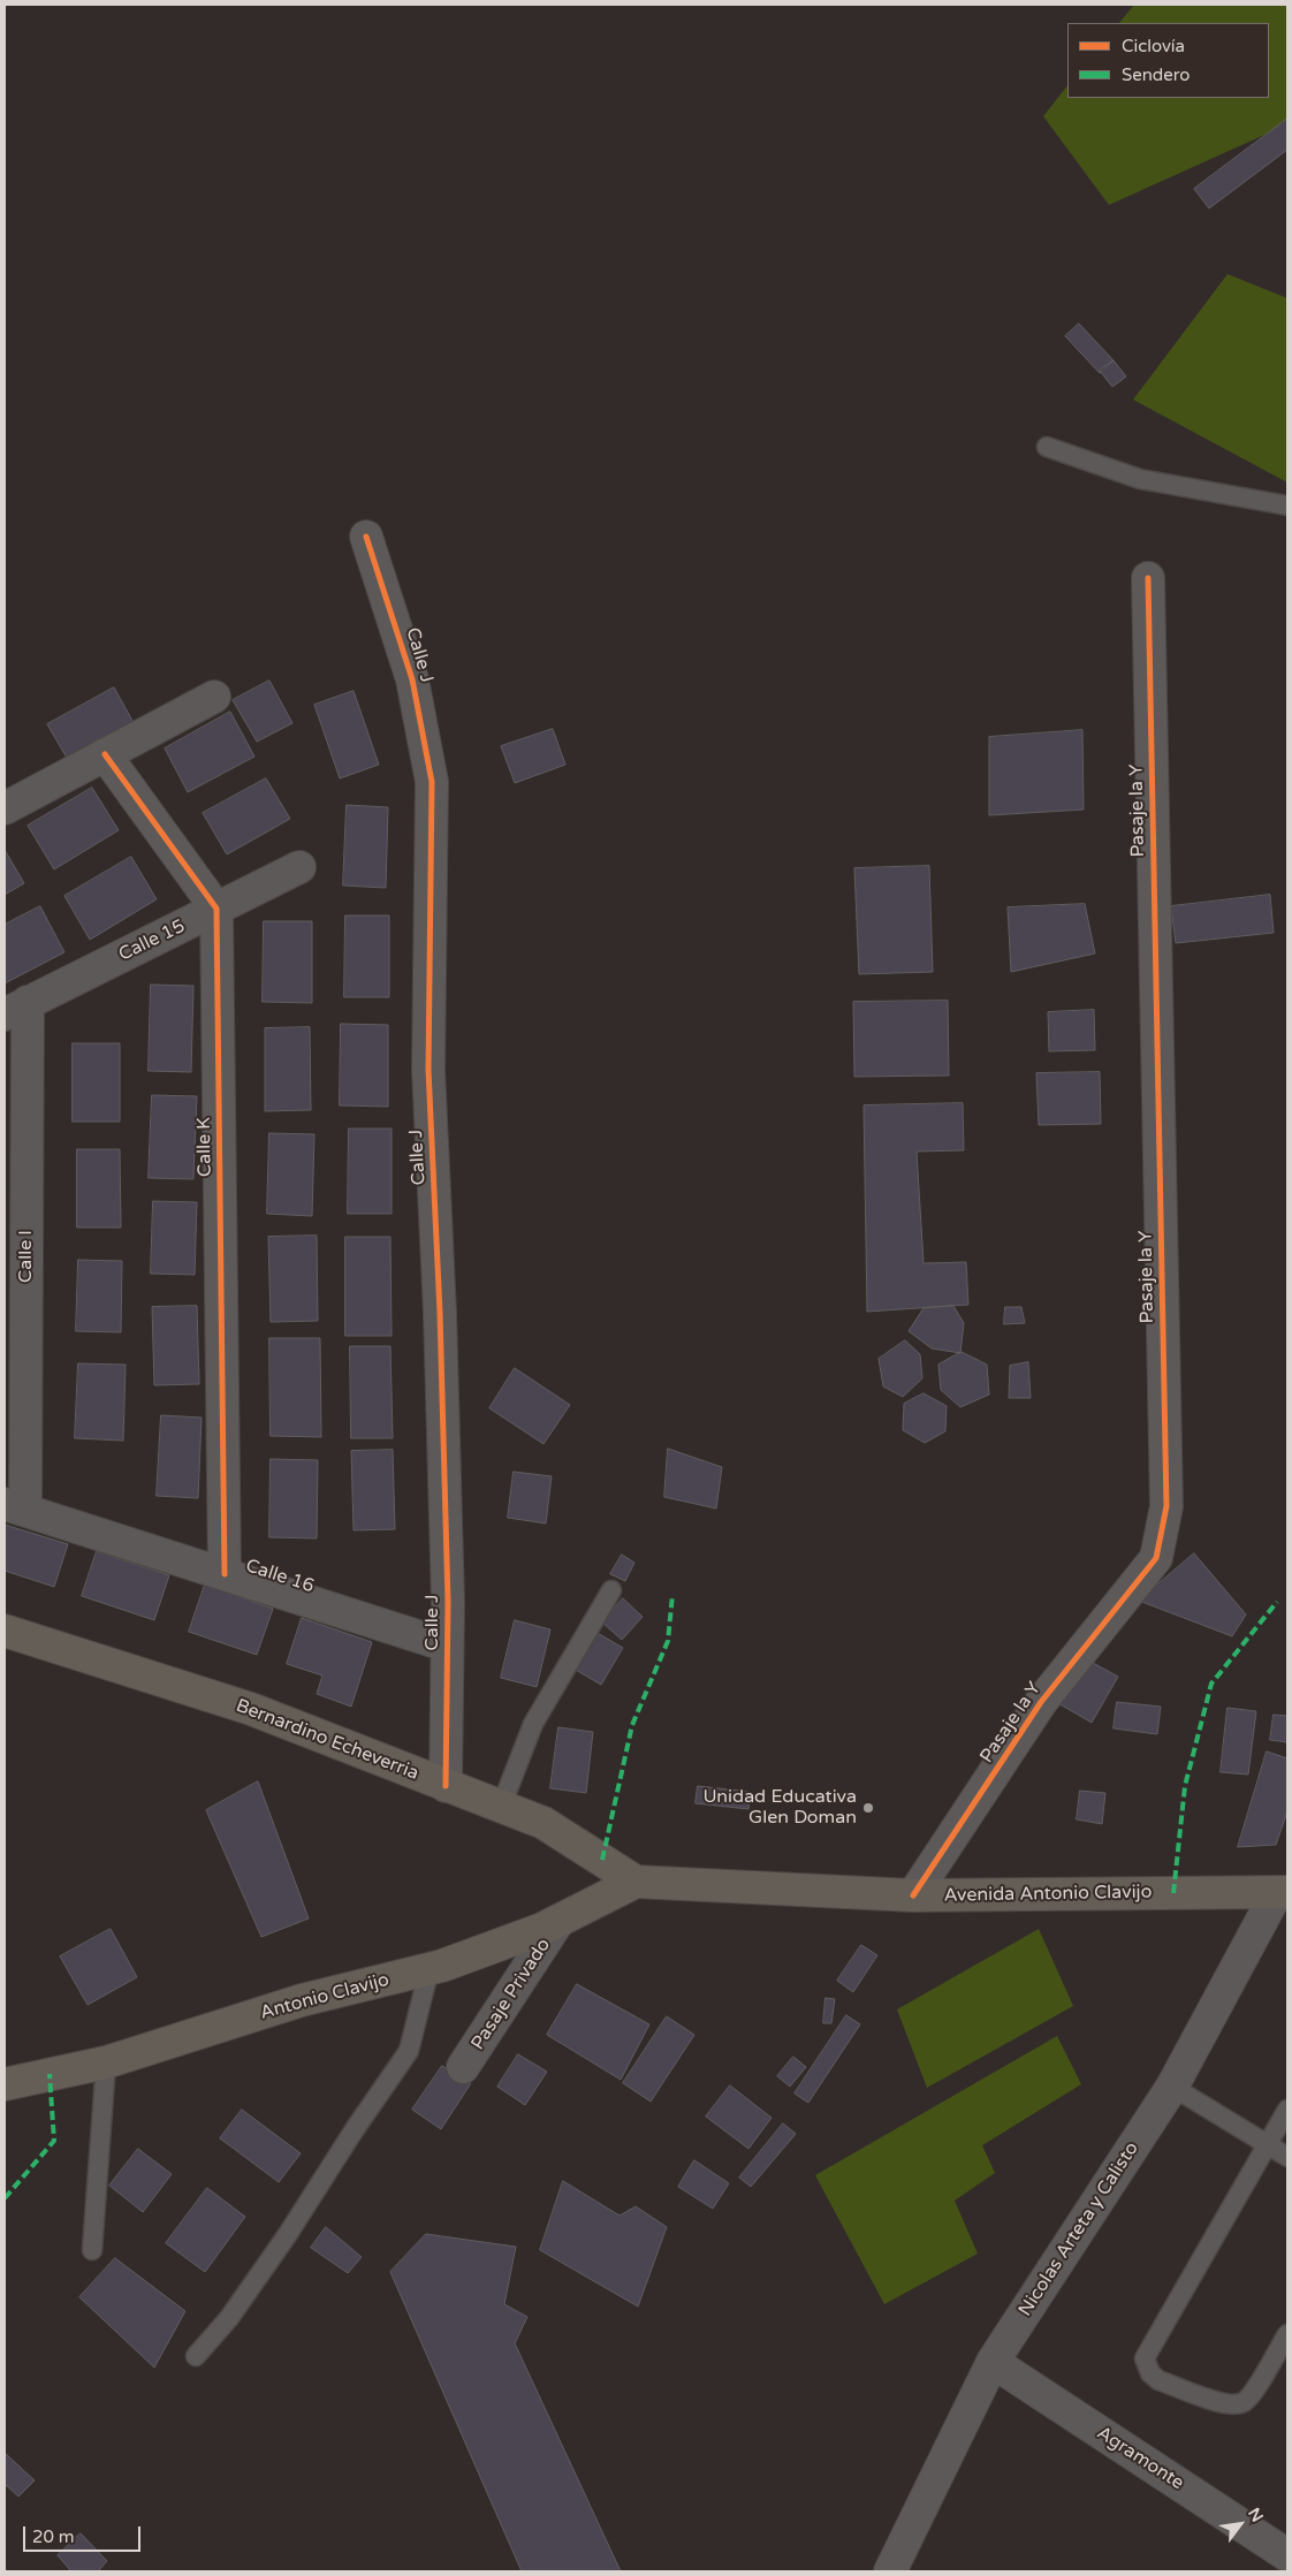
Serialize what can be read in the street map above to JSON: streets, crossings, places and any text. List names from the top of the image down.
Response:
{
  "streets": {
    "main road": ["Bernardino Echeverria", "Avenida Antonio Clavijo", "Antonio Clavijo"],
    "street": [
      "Calle J",
      "Pasaje la Y",
      "Calle 15",
      "Calle K",
      "Calle I",
      "Calle 16",
      "Pasaje Privado",
      "Nicolas Arteta y Calisto",
      "Agramonte"
    ]
  },
  "crossings": [
    ["Calle J", "Calle 16"],
    ["Calle J", "Bernardino Echeverria"],
    ["Pasaje la Y", "Avenida Antonio Clavijo"],
    ["Calle 15", "Calle K"],
    ["Calle 15", "Calle I"],
    ["Calle K", "Calle 16"],
    ["Calle I", "Calle 16"],
    ["Bernardino Echeverria", "Avenida Antonio Clavijo"],
    ["Bernardino Echeverria", "Antonio Clavijo"],
    ["Avenida Antonio Clavijo", "Antonio Clavijo"],
    ["Avenida Antonio Clavijo", "Nicolas Arteta y Calisto"],
    ["Pasaje Privado", "Antonio Clavijo"],
    ["Nicolas Arteta y Calisto", "Agramonte"]
  ],
  "places": ["Unidad Educativa Glen Doman"],
  "legend": ["Ciclovía", "Sendero"],
  "scale_bar": "20 m",
  "north": "top right"
}
